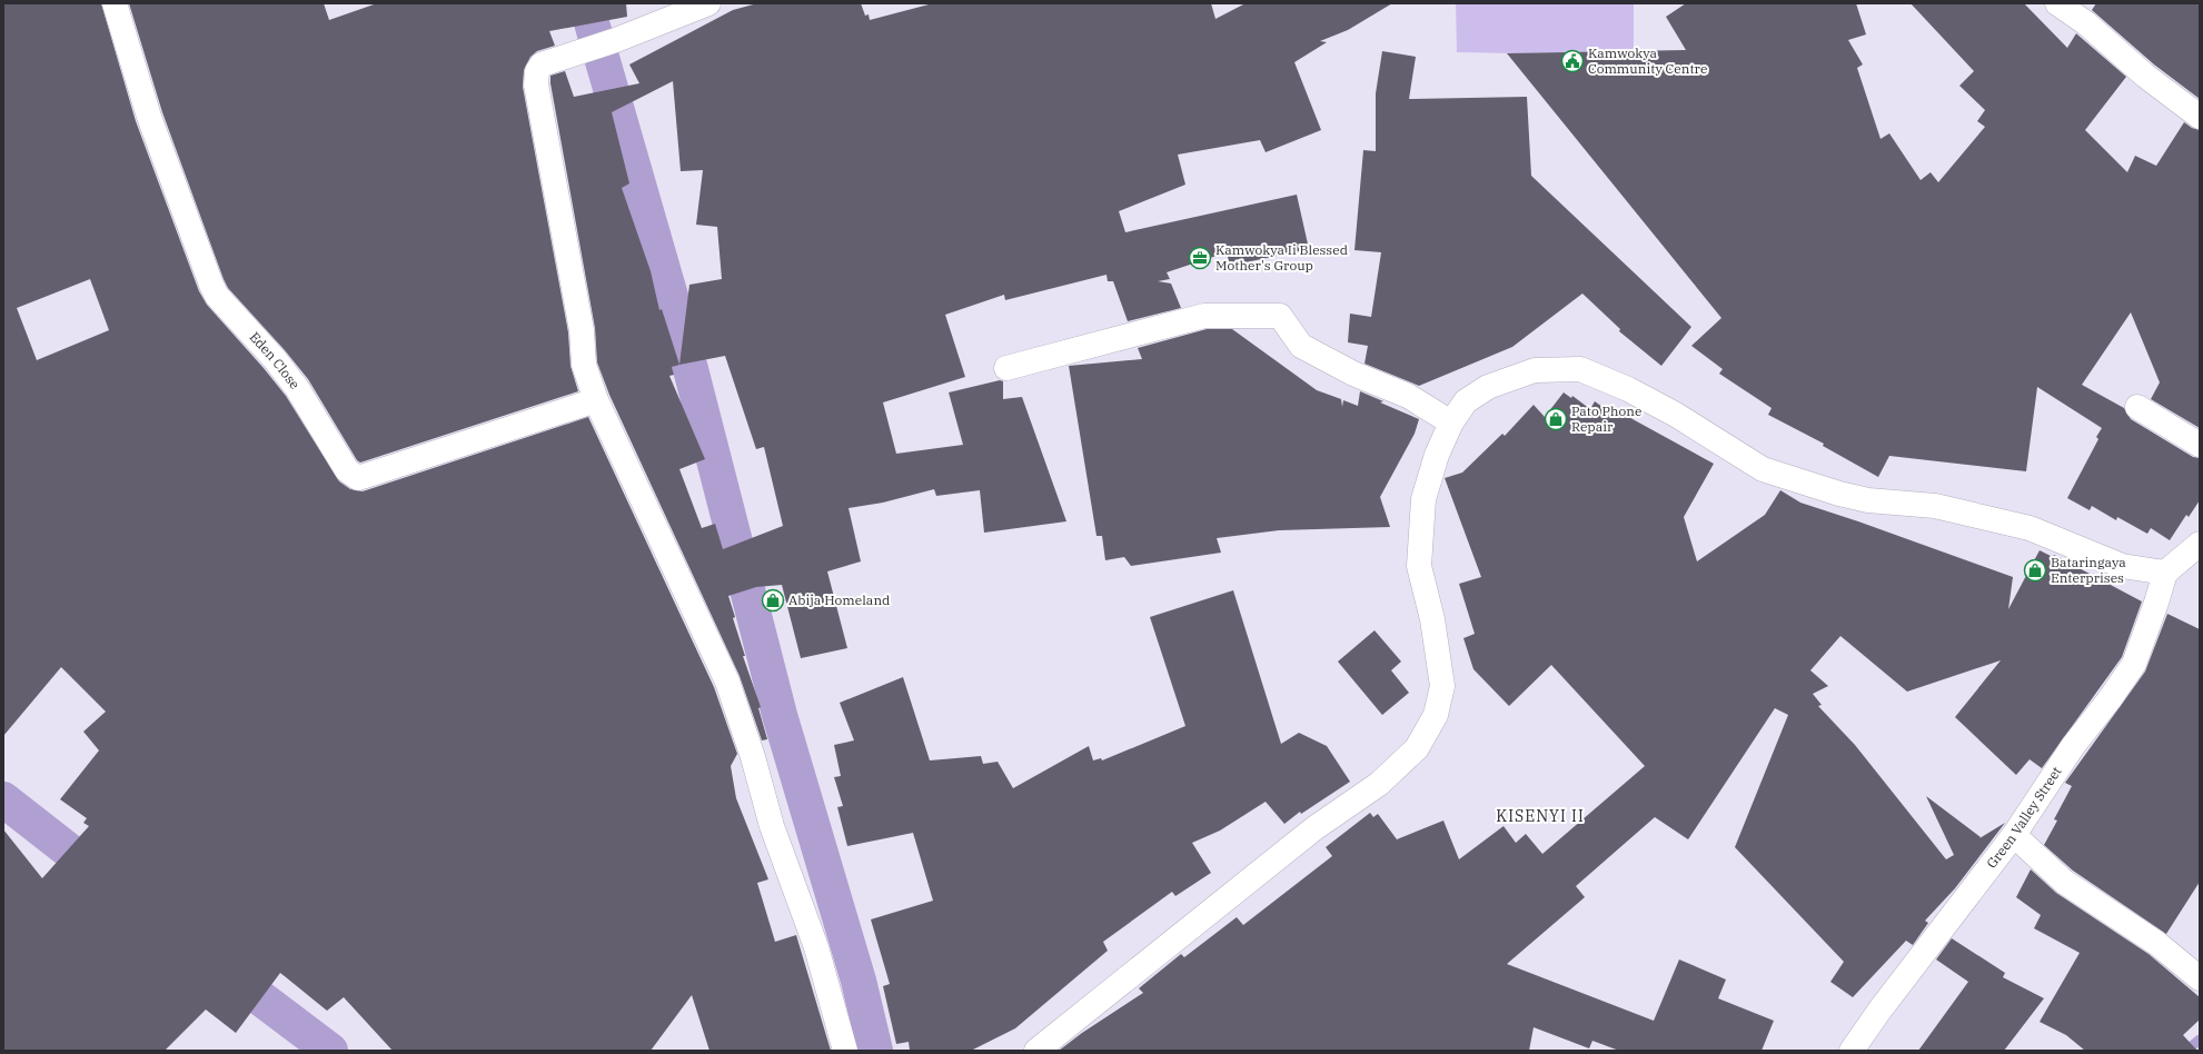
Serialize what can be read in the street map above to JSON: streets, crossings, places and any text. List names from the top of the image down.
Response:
{
  "streets": {
    "street": ["Eden Close", "Green Valley Street"]
  },
  "districts": ["KISENYI II"],
  "places": {
    "public building": ["Kamwokya Community Centre"],
    "office": ["Kamwokya Ii Blessed Mother's Group"],
    "shop": ["Pato Phone Repair", "Bataringaya Enterprises", "Abija Homeland"]
  }
}
